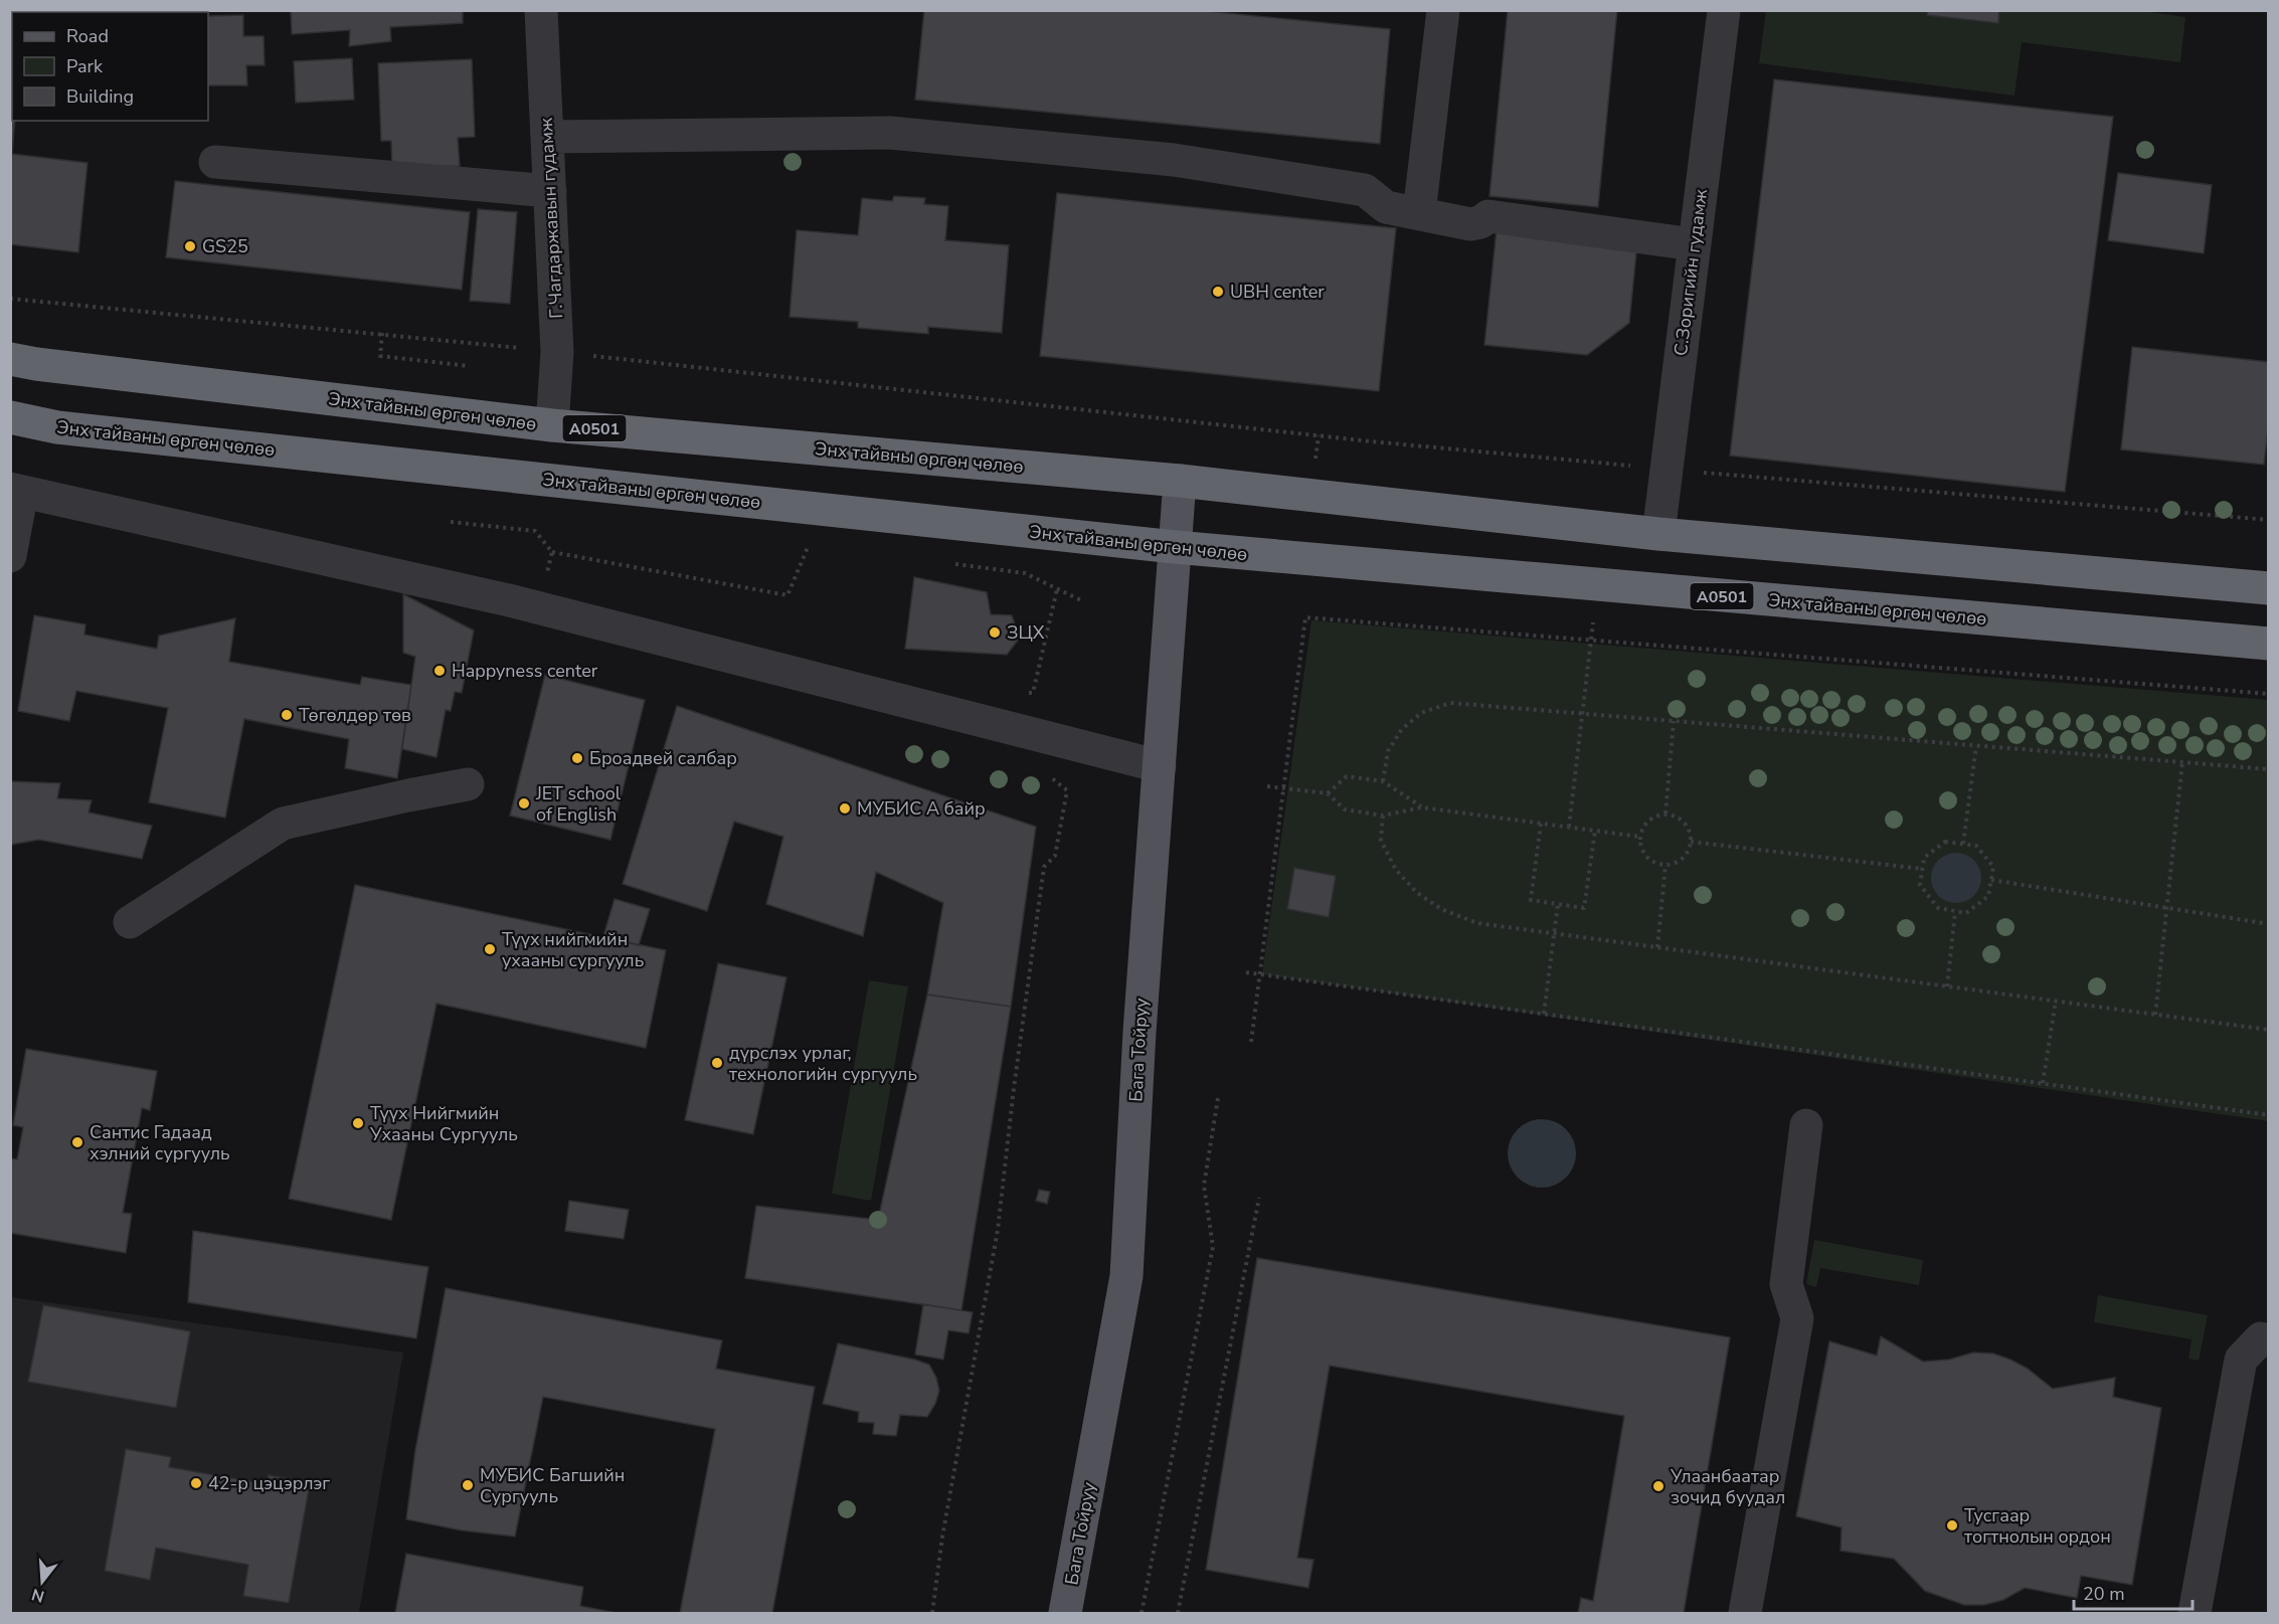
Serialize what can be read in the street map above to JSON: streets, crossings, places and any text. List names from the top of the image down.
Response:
{
  "streets": {
    "highway": ["Энх тайвны өргөн чөлөө", "A0501", "Энх тайваны өргөн чөлөө"],
    "main road": ["Бага Тойруу"],
    "street": ["Г.Чагдаржавын гудамж", "С.Зоригийн гудамж"]
  },
  "crossings": [
    ["Г.Чагдаржавын гудамж", "Энх тайвны өргөн чөлөө"],
    ["С.Зоригийн гудамж", "A0501"],
    ["Энх тайвны өргөн чөлөө", "A0501"],
    ["Энх тайвны өргөн чөлөө", "Бага Тойруу"],
    ["A0501", "Бага Тойруу"],
    ["Энх тайваны өргөн чөлөө", "Бага Тойруу"]
  ],
  "places": [
    "GS25",
    "UBH center",
    "ЗЦХ",
    "Happyness center",
    "Төгөлдөр төв",
    "Броадвей салбар",
    "JET school of English",
    "МУБИС А байр",
    "Түүх нийгмийн ухааны сургууль",
    "дүрслэх урлаг, технологийн сургууль",
    "Түүх Нийгмийн Ухааны Сургууль",
    "Сантис Гадаад хэлний сургууль",
    "42-р цэцэрлэг",
    "МУБИС Багшийн Сургууль",
    "Улаанбаатар зочид буудал",
    "Тусгаар тогтнолын ордон"
  ],
  "legend": ["Road", "Park", "Building"],
  "scale_bar": "20 m",
  "north": "bottom"
}
